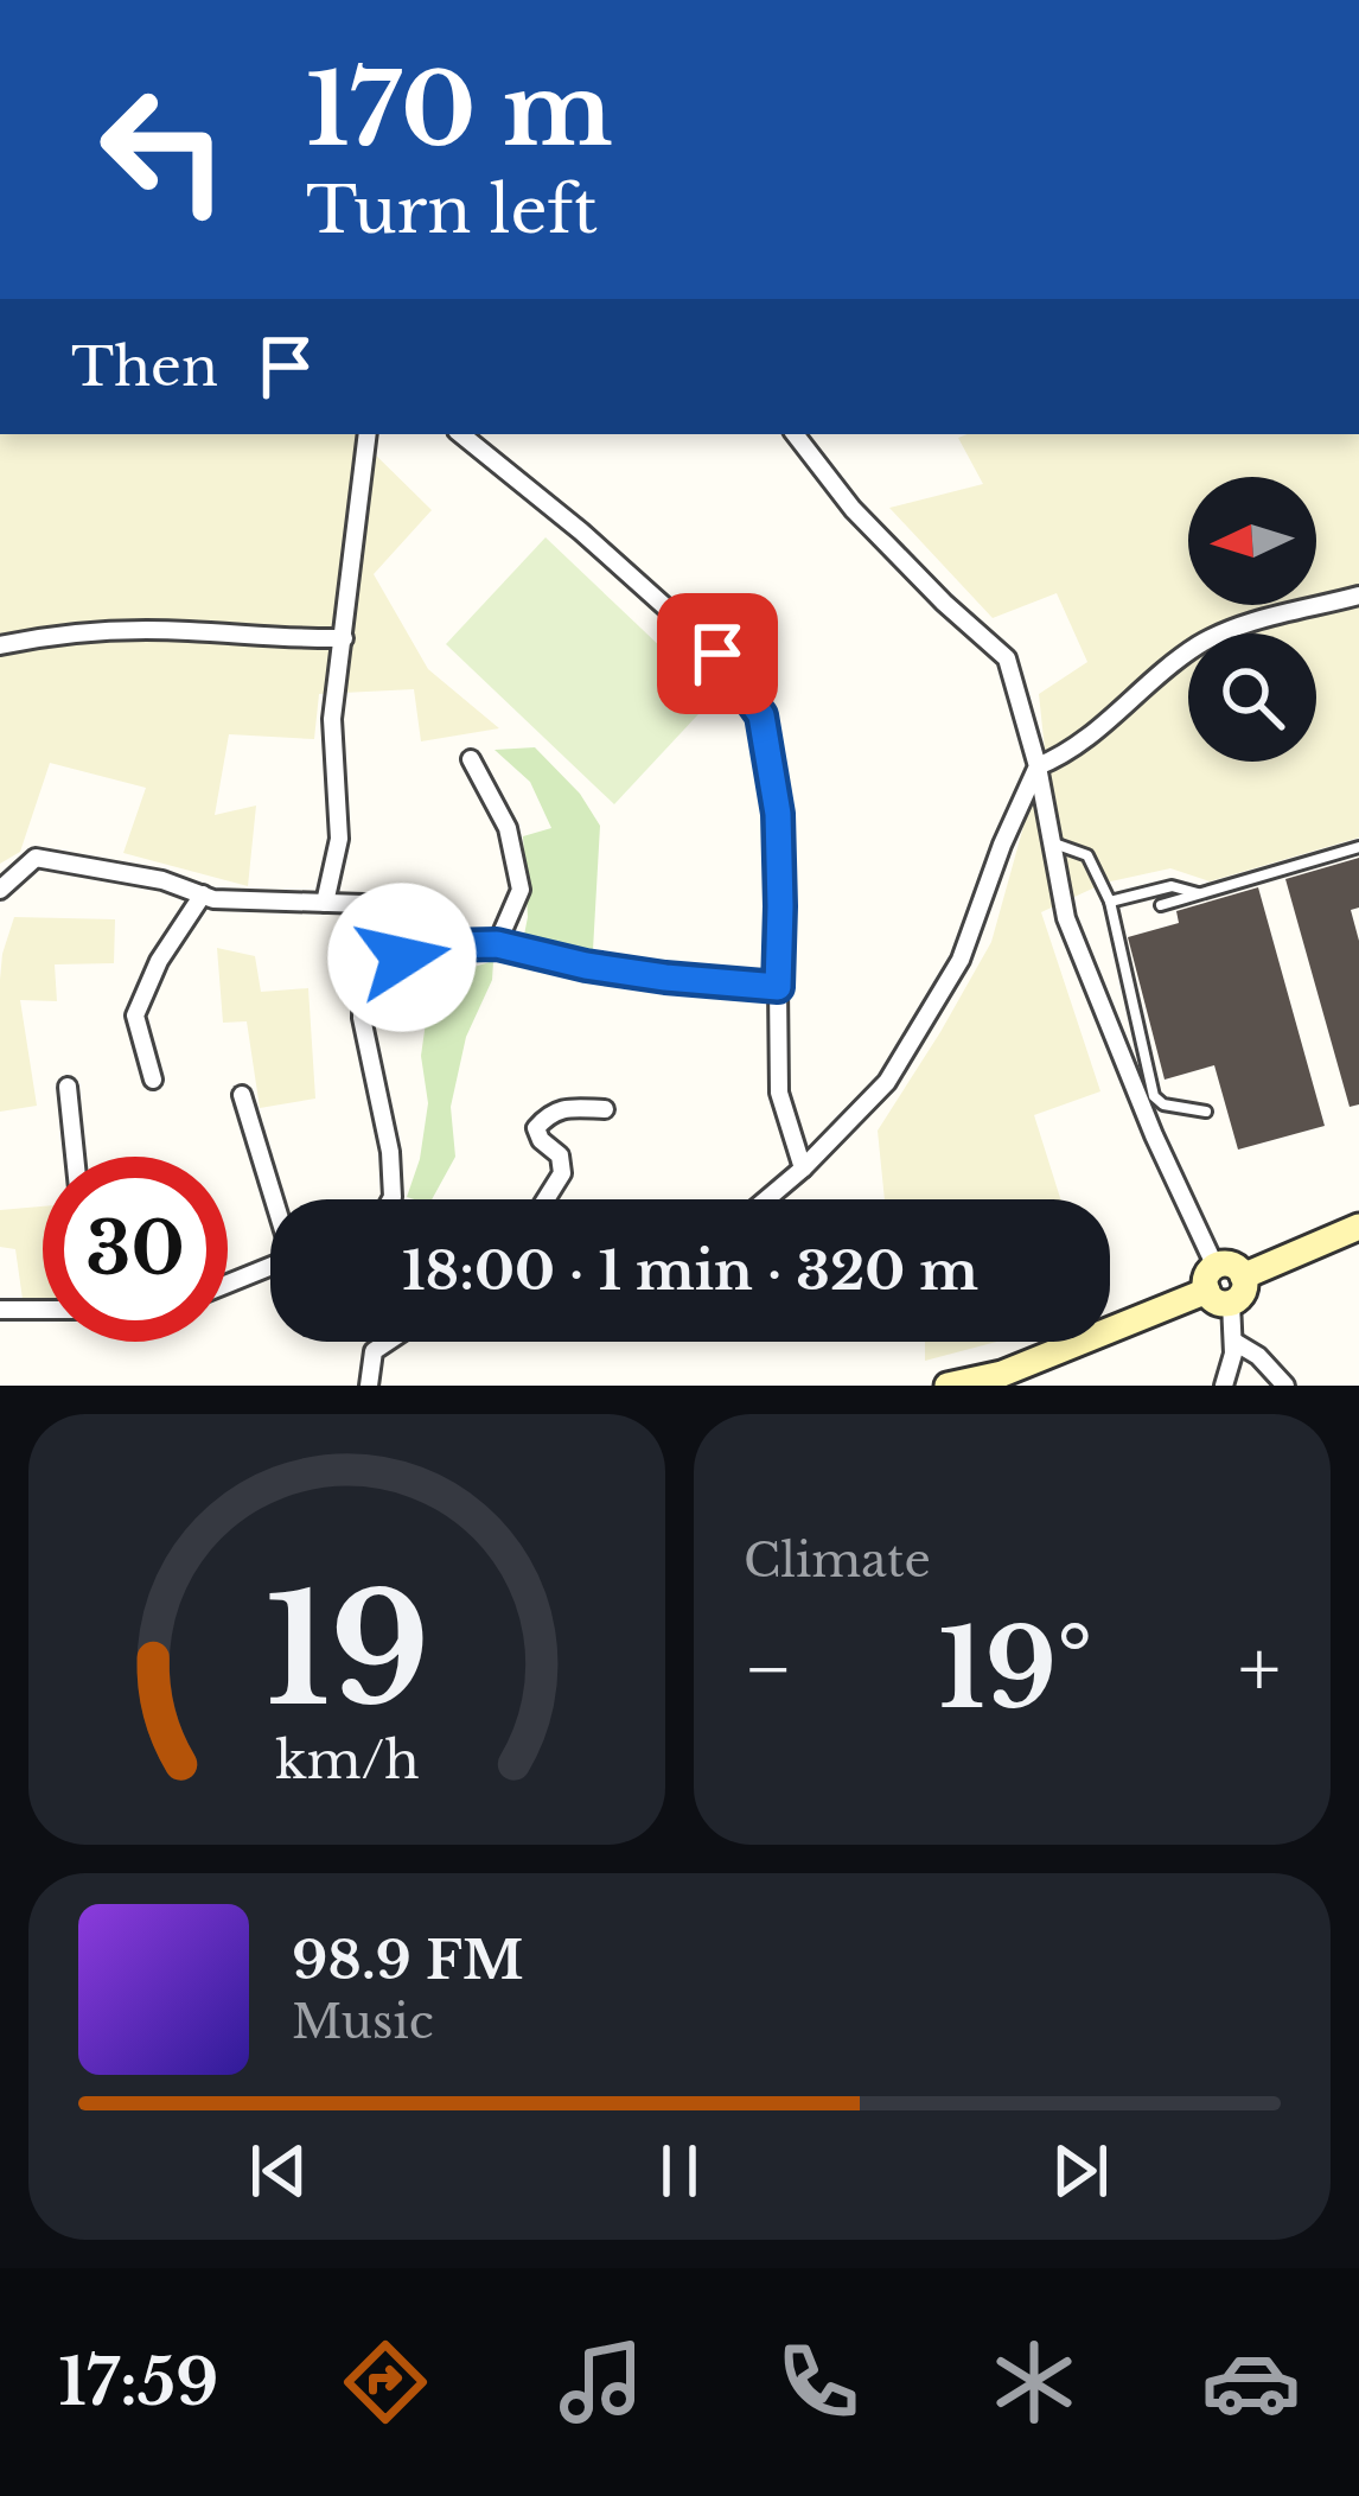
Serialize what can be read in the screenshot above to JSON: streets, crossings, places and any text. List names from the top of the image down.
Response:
{
  "north": "left",
  "page": {
    "turn": ["170 m", "Turn left"],
    "then": "Then",
    "limit": "30",
    "trip": "18:00 · 1 min · 320 m",
    "tile": "Climate",
    "heat": ["−", "19°", "+"],
    "song": ["98.9 FM", "Music"],
    "tabs": "17:59",
    "gauge": ["19", "km/h"]
  }
}
